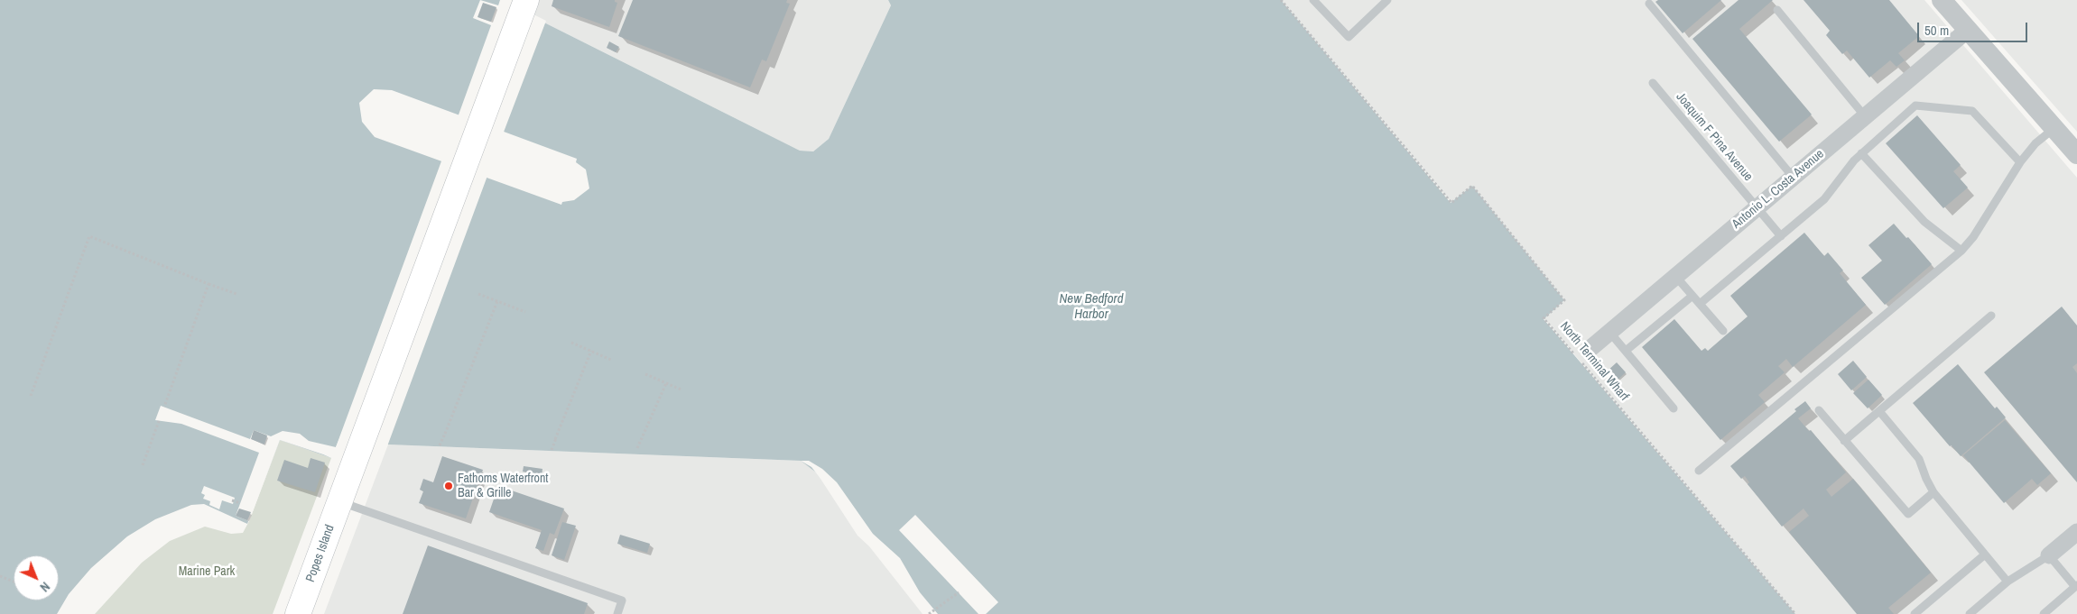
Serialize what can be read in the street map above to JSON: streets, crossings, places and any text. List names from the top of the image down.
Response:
{
  "streets": {
    "highway": ["Popes Island"],
    "street": ["Antonio L. Costa Avenue"],
    "lane": ["Joaquim F Pina Avenue"],
    "path": ["North Terminal Wharf"]
  },
  "crossings": [
    ["Joaquim F Pina Avenue", "Antonio L. Costa Avenue"]
  ],
  "water": ["New Bedford Harbor"],
  "parks": ["Marine Park"],
  "places": ["Fathoms Waterfront Bar & Grille"],
  "scale_bar": "50 m",
  "north": "bottom right"
}
